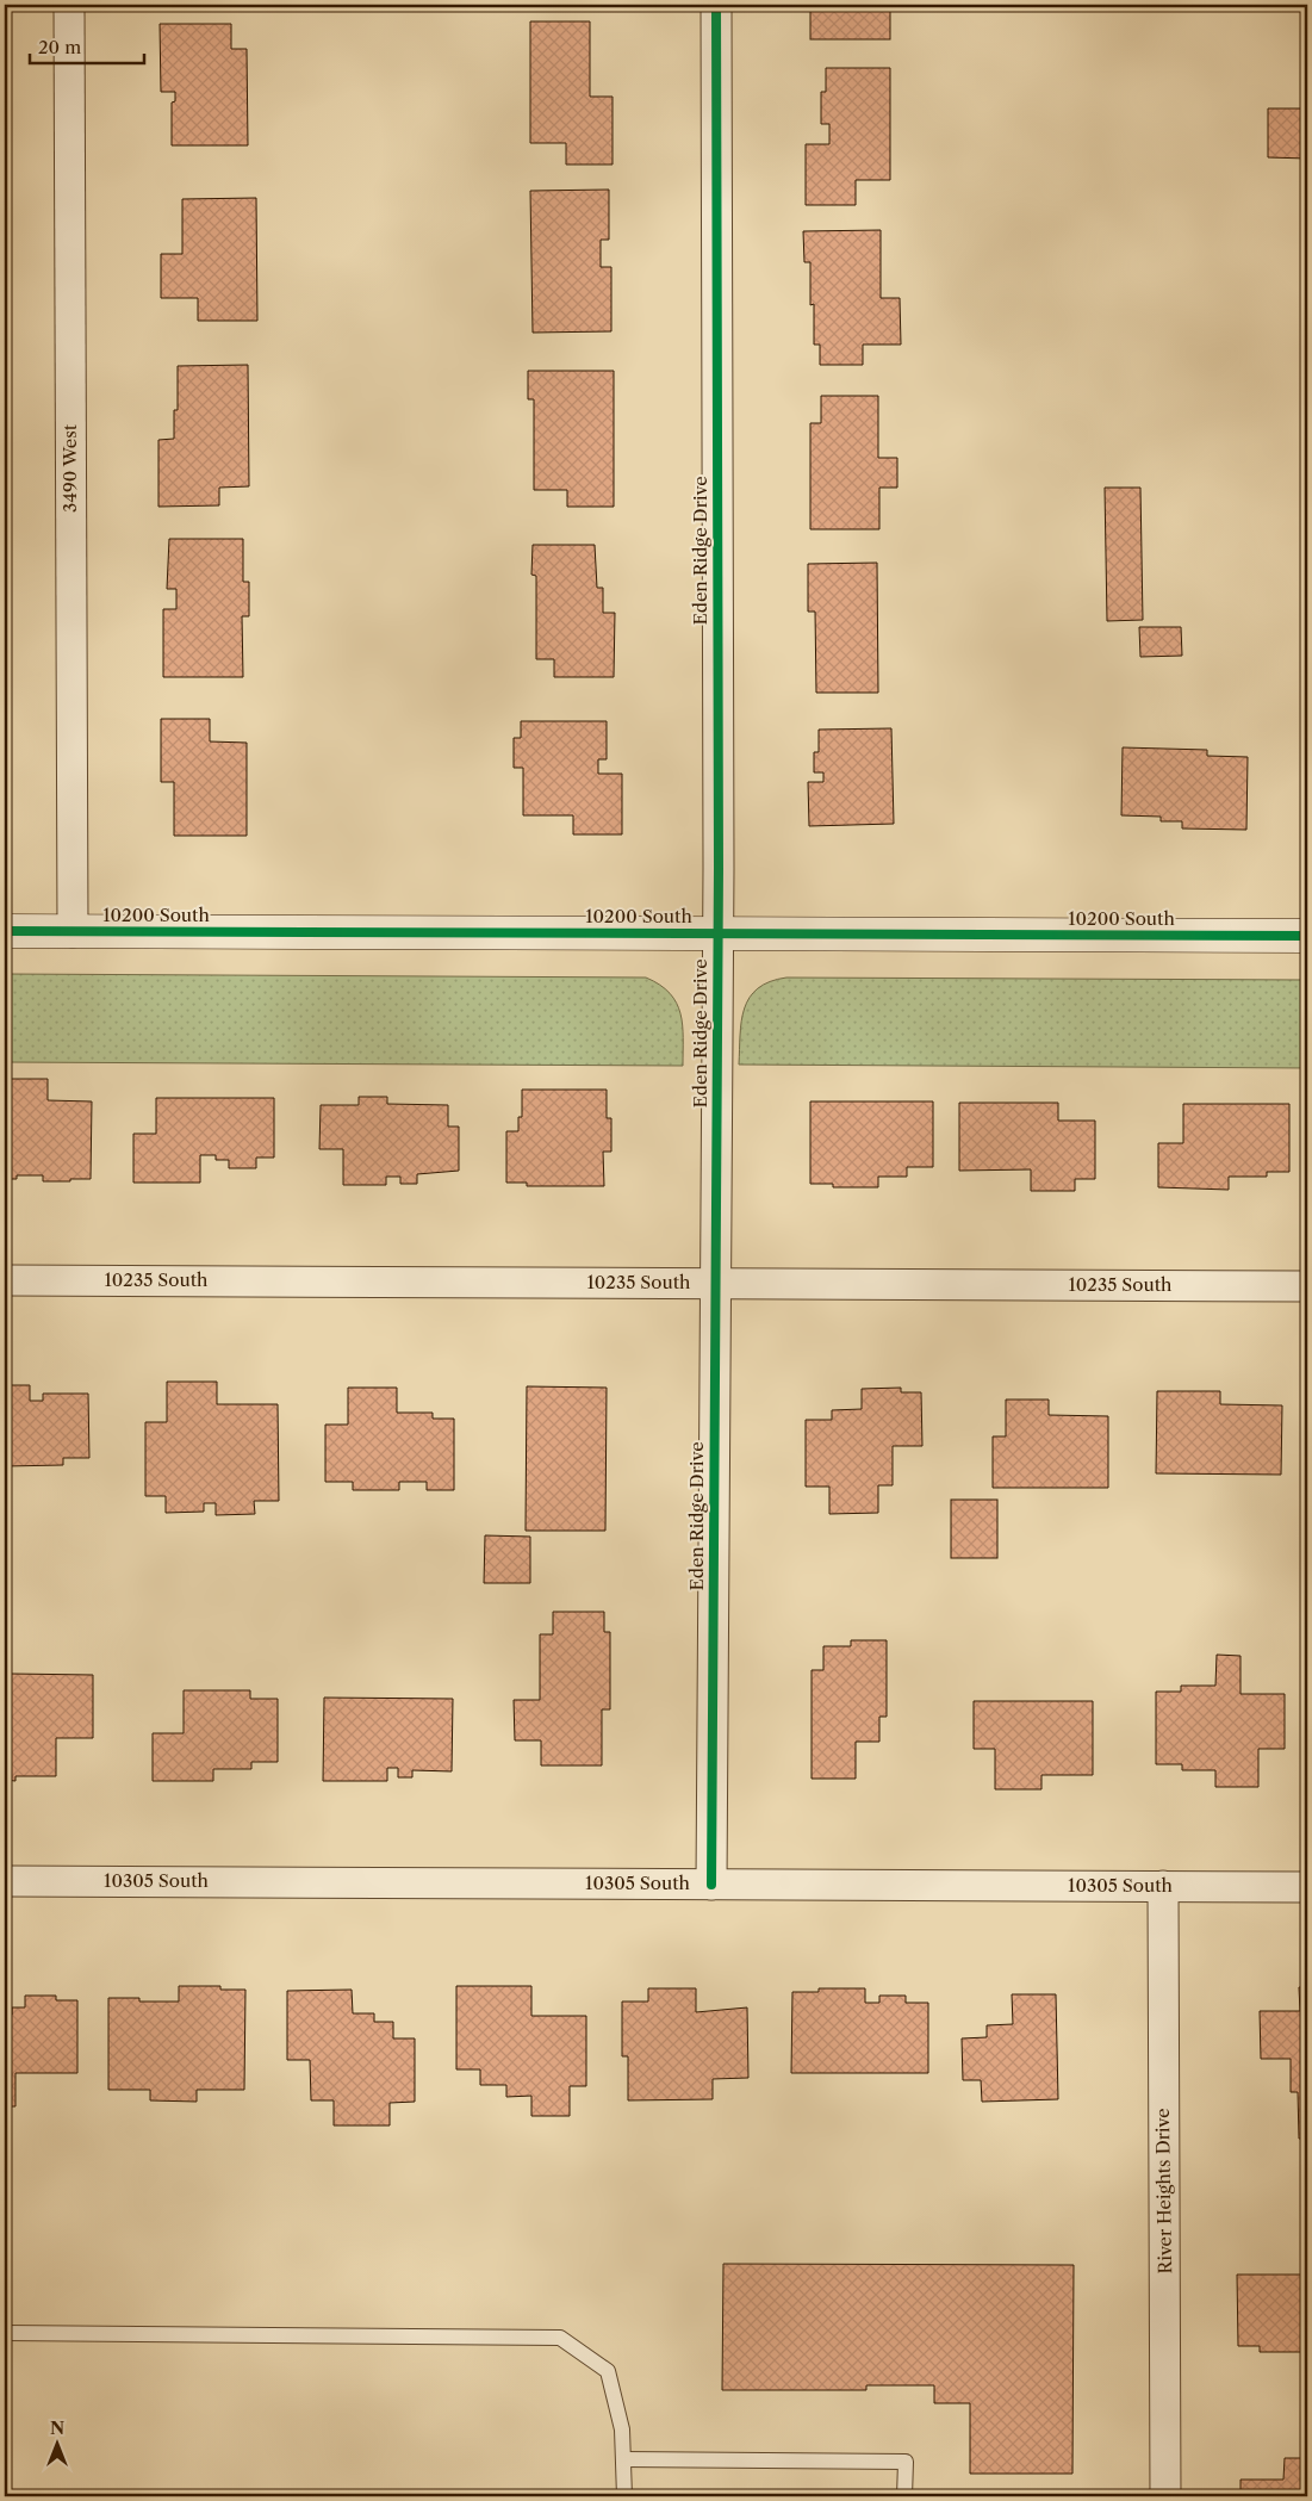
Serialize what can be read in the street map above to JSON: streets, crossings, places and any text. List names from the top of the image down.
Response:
{
  "streets": {
    "street": [
      "3490 West",
      "Eden Ridge Drive",
      "10200 South",
      "10235 South",
      "10305 South",
      "River Heights Drive"
    ]
  },
  "crossings": [
    ["3490 West", "10200 South"],
    ["Eden Ridge Drive", "10200 South"],
    ["Eden Ridge Drive", "10235 South"],
    ["Eden Ridge Drive", "10305 South"],
    ["10305 South", "River Heights Drive"]
  ],
  "scale_bar": "20 m",
  "north": "top"
}
